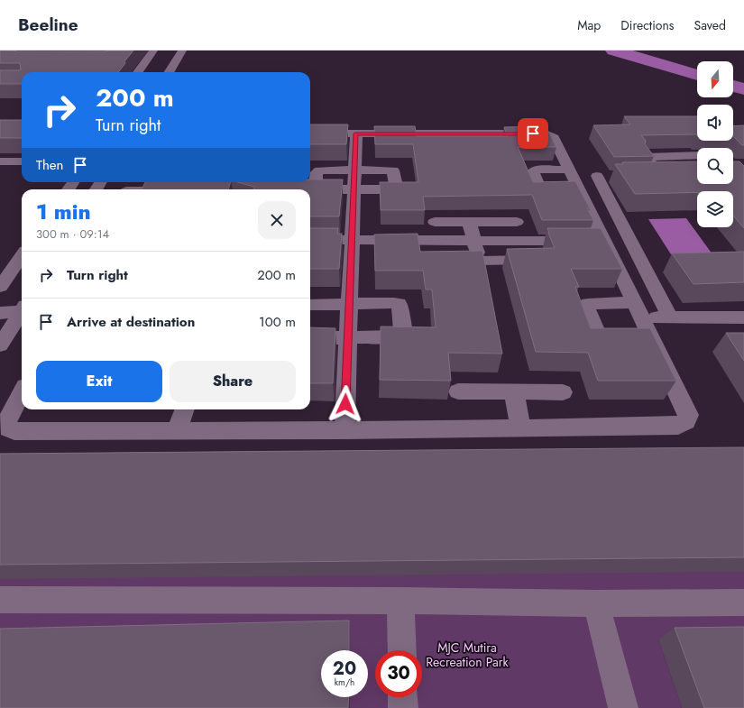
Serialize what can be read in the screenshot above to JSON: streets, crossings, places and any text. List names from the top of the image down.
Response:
{
  "parks": ["MJC Mutira Recreation Park"],
  "north": "bottom",
  "page": {
    "header": "Beeline",
    "nav": ["Map", "Directions", "Saved"],
    "turn": ["200 m", "Turn right"],
    "then": "Then",
    "heading": ["1 min", "300 m · 09:14"],
    "list": [
      {
        "name": "Turn right",
        "value": "200 m"
      },
      {
        "name": "Arrive at destination",
        "value": "100 m"
      }
    ],
    "buttons": ["Exit", "Share"],
    "speed": "20 km/h",
    "limit": "30"
  }
}
